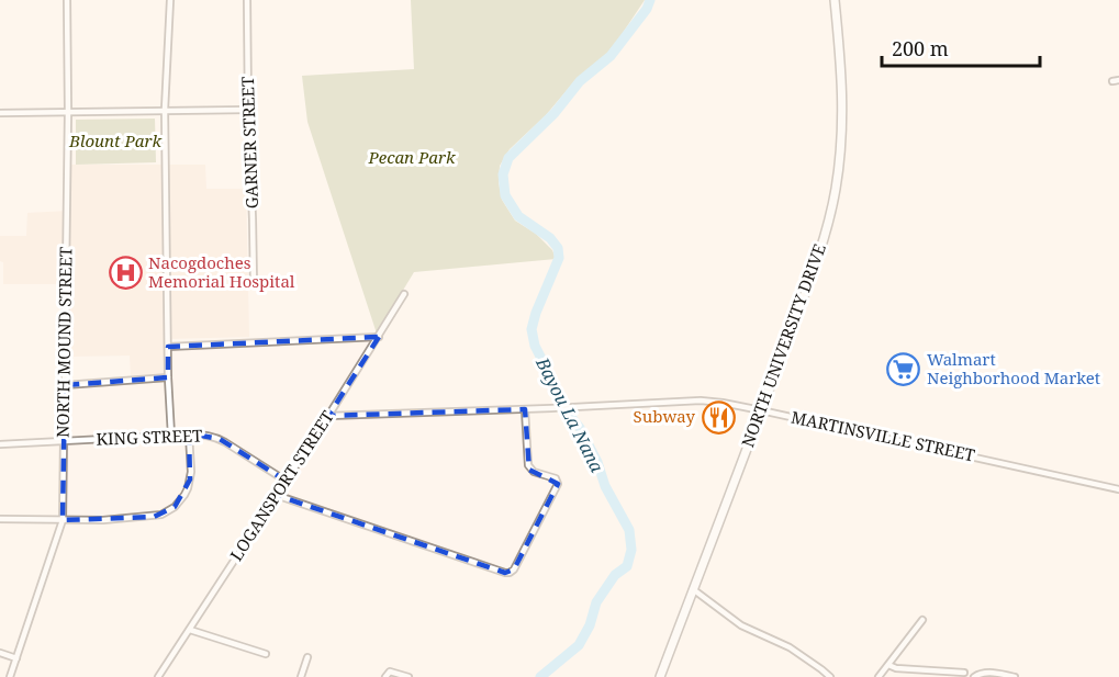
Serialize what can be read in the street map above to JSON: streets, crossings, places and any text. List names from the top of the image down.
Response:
{
  "streets": {
    "main road": ["NORTH UNIVERSITY DRIVE"],
    "street": [
      "GARNER STREET",
      "NORTH MOUND STREET",
      "MARTINSVILLE STREET",
      "KING STREET",
      "LOGANSPORT STREET"
    ]
  },
  "crossings": [
    ["NORTH MOUND STREET", "KING STREET"],
    ["NORTH UNIVERSITY DRIVE", "MARTINSVILLE STREET"],
    ["MARTINSVILLE STREET", "LOGANSPORT STREET"],
    ["KING STREET", "LOGANSPORT STREET"]
  ],
  "water": ["Bayou La Nana"],
  "parks": ["Blount Park", "Pecan Park"],
  "places": {
    "hospital": ["Nacogdoches Memorial Hospital"],
    "supermarket": ["Walmart Neighborhood Market"],
    "restaurant": ["Subway"]
  },
  "scale_bar": "200 m"
}
